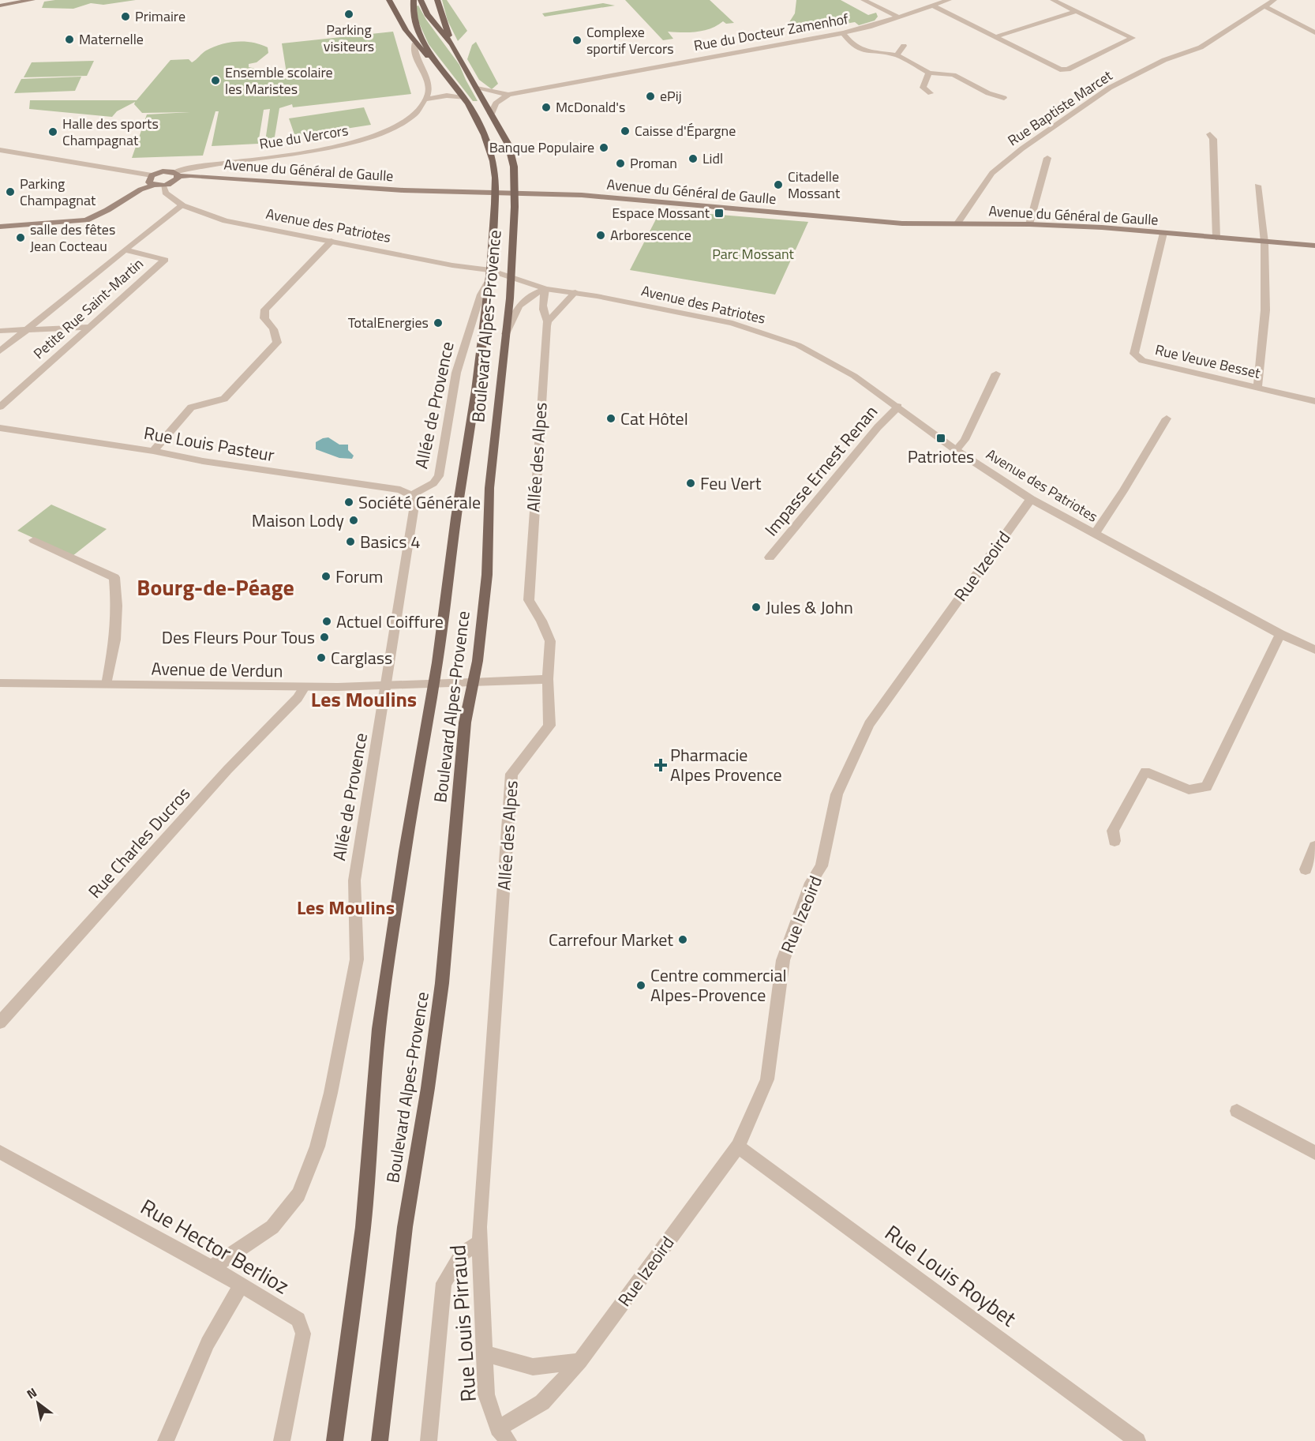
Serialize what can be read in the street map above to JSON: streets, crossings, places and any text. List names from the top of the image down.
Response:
{
  "streets": {
    "main road": ["Avenue du Général de Gaulle", "Boulevard Alpes-Provence"],
    "street": [
      "Rue du Docteur Zamenhof",
      "Rue Baptiste Marcet",
      "Rue du Vercors",
      "Avenue des Patriotes",
      "Petite Rue Saint-Martin",
      "Rue Veuve Besset",
      "Allée de Provence",
      "Rue Louis Pasteur",
      "Allée des Alpes",
      "Impasse Ernest Renan",
      "Rue Izeoird",
      "Avenue de Verdun",
      "Rue Charles Ducros",
      "Rue Hector Berlioz",
      "Rue Louis Roybet",
      "Rue Louis Pirraud"
    ]
  },
  "crossings": [
    ["Rue du Docteur Zamenhof", "Boulevard Alpes-Provence"],
    ["Rue Baptiste Marcet", "Avenue du Général de Gaulle"],
    ["Rue du Vercors", "Avenue du Général de Gaulle"],
    ["Avenue du Général de Gaulle", "Boulevard Alpes-Provence"],
    ["Avenue du Général de Gaulle", "Rue Veuve Besset"],
    ["Avenue des Patriotes", "Boulevard Alpes-Provence"],
    ["Avenue des Patriotes", "Allée des Alpes"],
    ["Avenue des Patriotes", "Impasse Ernest Renan"],
    ["Avenue des Patriotes", "Rue Izeoird"],
    ["Boulevard Alpes-Provence", "Allée de Provence"],
    ["Boulevard Alpes-Provence", "Avenue de Verdun"],
    ["Allée de Provence", "Rue Louis Pasteur"],
    ["Allée de Provence", "Avenue de Verdun"],
    ["Allée de Provence", "Rue Hector Berlioz"],
    ["Allée des Alpes", "Rue Louis Pirraud"],
    ["Rue Izeoird", "Rue Louis Roybet"],
    ["Rue Izeoird", "Rue Louis Pirraud"],
    ["Avenue de Verdun", "Rue Charles Ducros"]
  ],
  "districts": ["Bourg-de-Péage", "Les Moulins", "Les Moulins"],
  "parks": ["Parc Mossant"],
  "places": {
    "other": [
      "Parking visiteurs",
      "Primaire",
      "Maternelle",
      "Complexe sportif Vercors",
      "Ensemble scolaire les Maristes",
      "ePij",
      "McDonald's",
      "Caisse d'Épargne",
      "Halle des sports Champagnat",
      "Banque Populaire",
      "Lidl",
      "Proman",
      "Citadelle Mossant",
      "Parking Champagnat",
      "Arborescence",
      "salle des fêtes Jean Cocteau",
      "TotalEnergies",
      "Cat Hôtel",
      "Feu Vert",
      "Société Générale",
      "Maison Lody",
      "Basics 4",
      "Forum",
      "Jules & John",
      "Actuel Coiffure",
      "Des Fleurs Pour Tous",
      "Carglass",
      "Carrefour Market",
      "Centre commercial Alpes-Provence"
    ],
    "transit": ["Espace Mossant", "Patriotes"],
    "health": ["Pharmacie Alpes Provence"]
  },
  "north": "top left"
}
